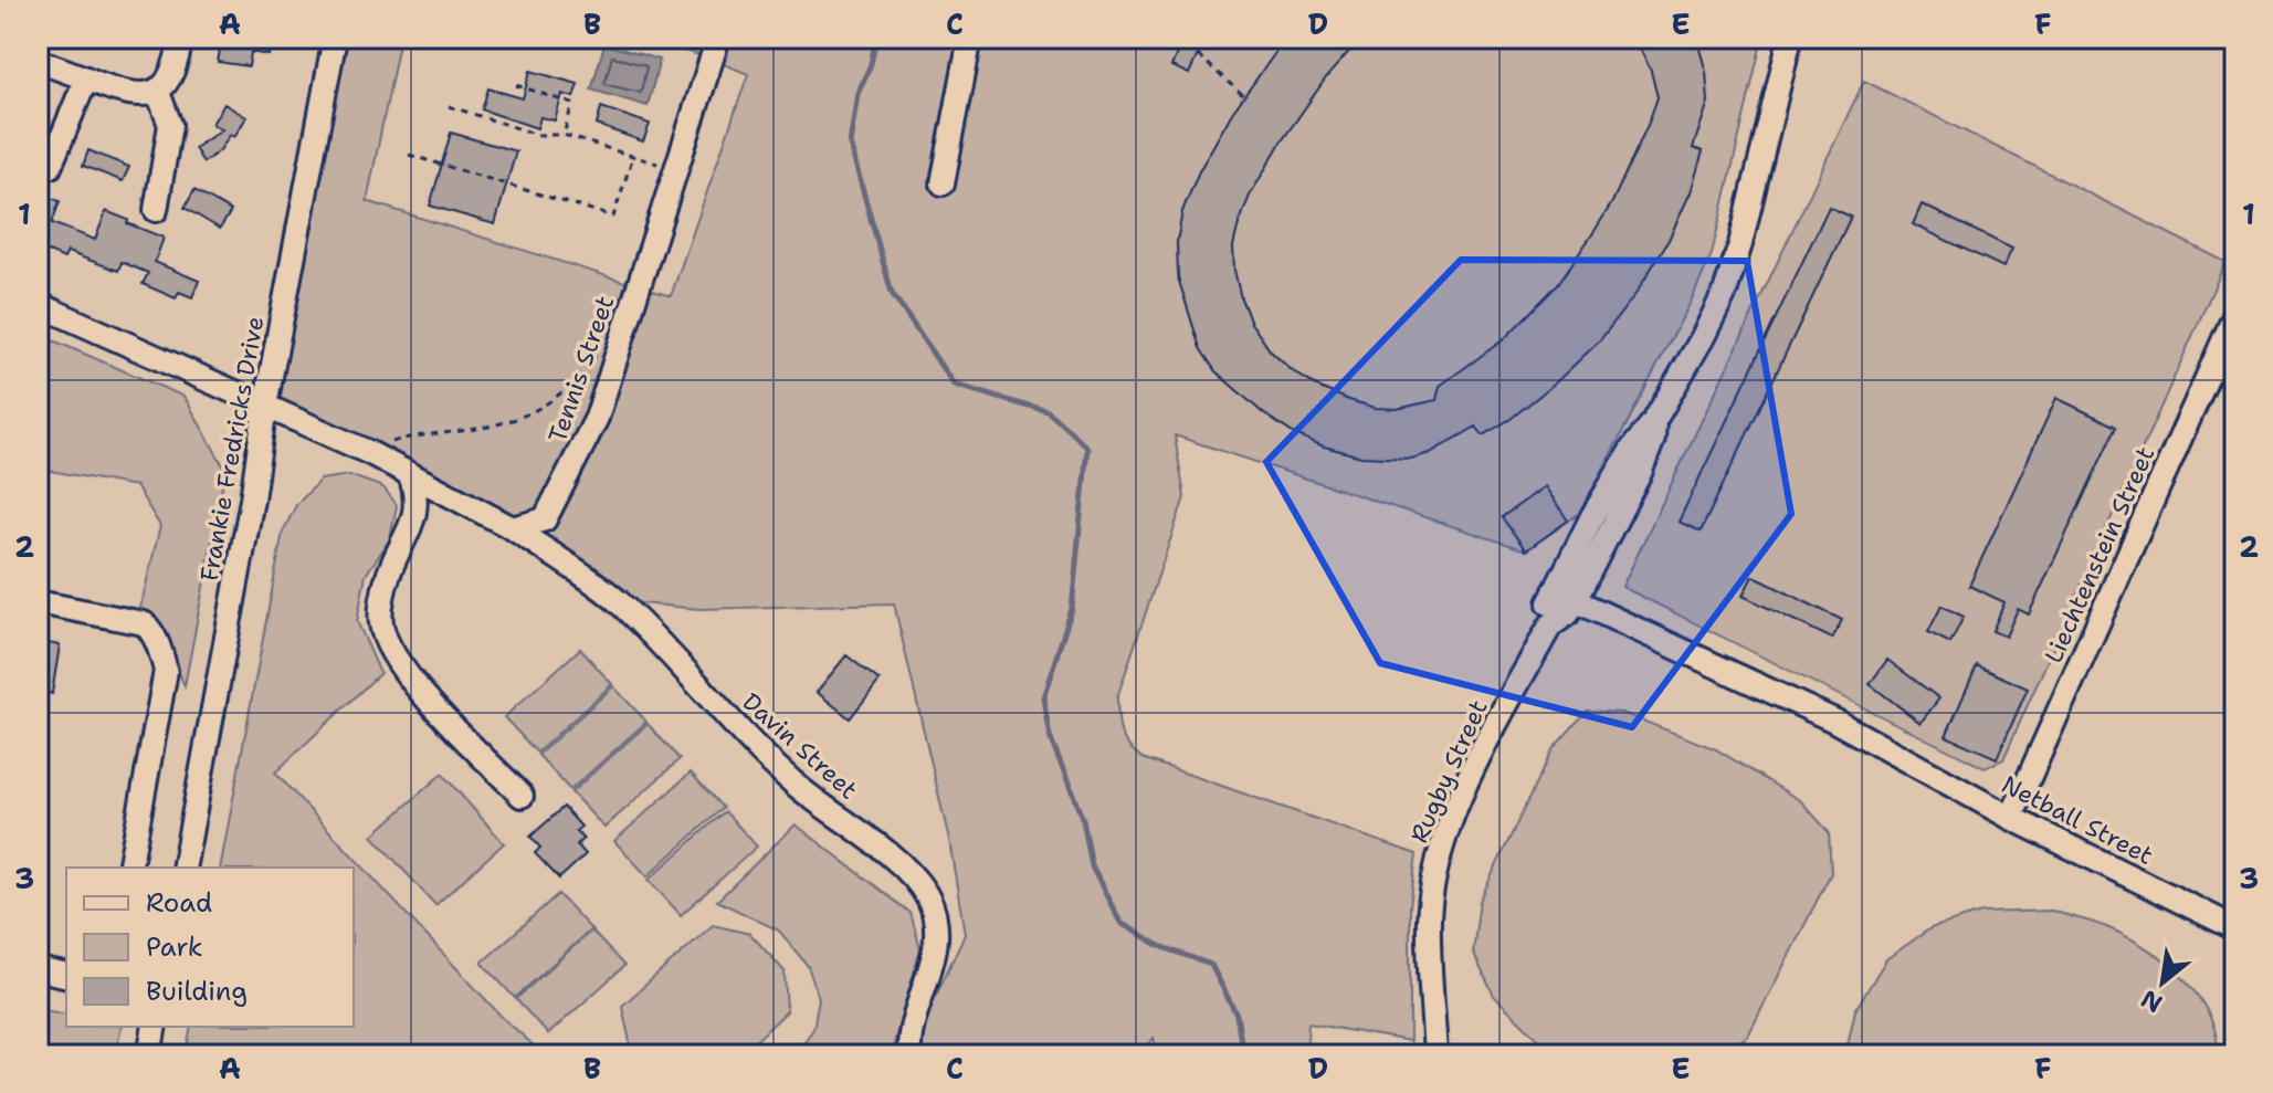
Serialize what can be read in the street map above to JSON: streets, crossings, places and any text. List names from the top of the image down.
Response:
{
  "streets": {
    "street": [
      "Tennis Street",
      "Frankie Fredricks Drive",
      "Liechtenstein Street",
      "Davin Street",
      "Rugby Street",
      "Netball Street"
    ]
  },
  "crossings": [
    ["Tennis Street", "Davin Street"],
    ["Liechtenstein Street", "Netball Street"],
    ["Rugby Street", "Netball Street"]
  ],
  "legend": ["Road", "Park", "Building"],
  "north": "bottom left",
  "grid": {
    "columns": [
      "A",
      "B",
      "C",
      "D",
      "E",
      "F"
    ],
    "rows": ["1", "2", "3"]
  }
}
